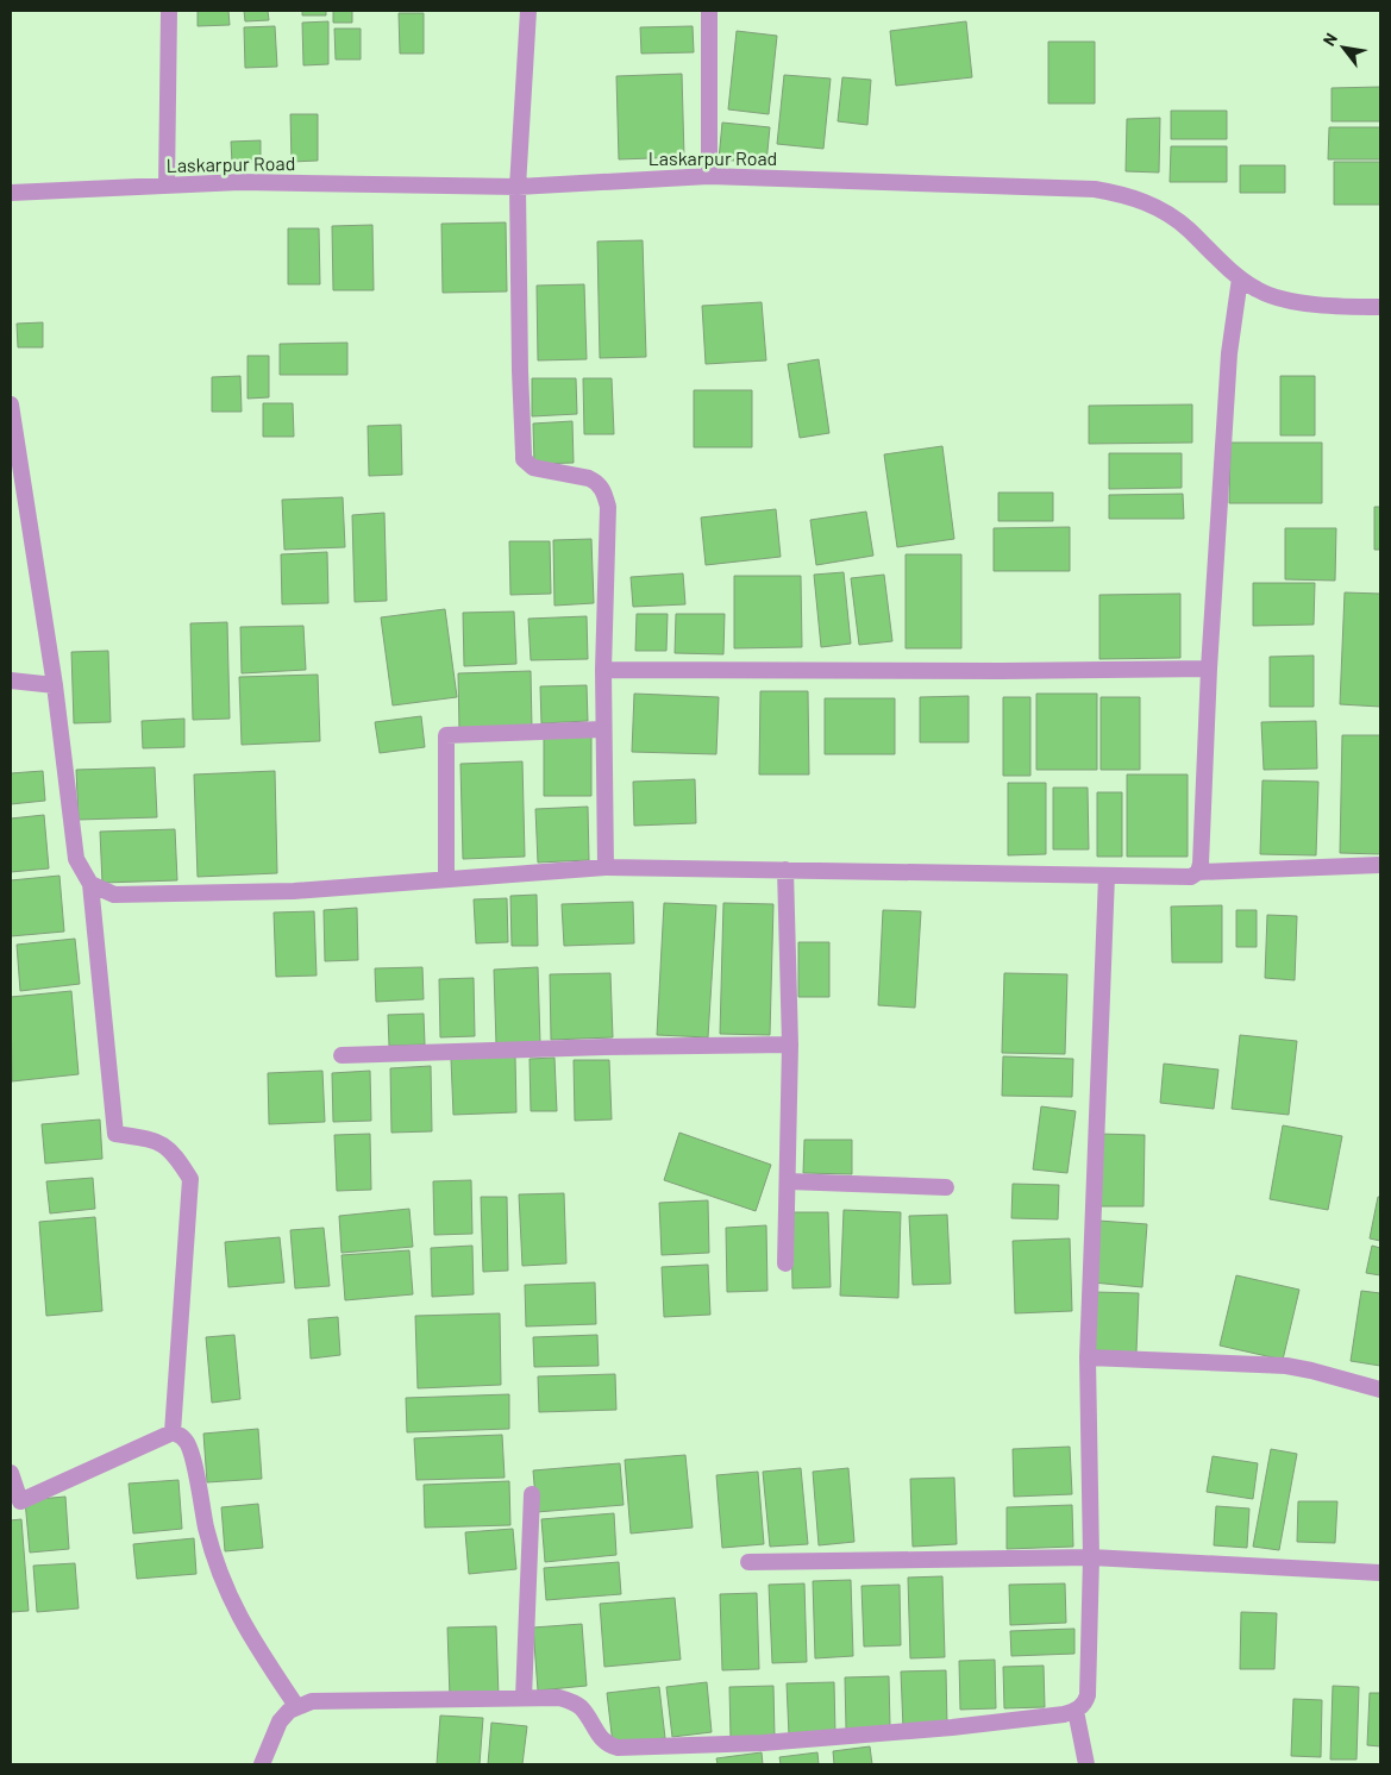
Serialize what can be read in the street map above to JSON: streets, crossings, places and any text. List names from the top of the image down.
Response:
{
  "streets": {
    "street": ["Laskarpur Road"]
  },
  "north": "top left"
}
